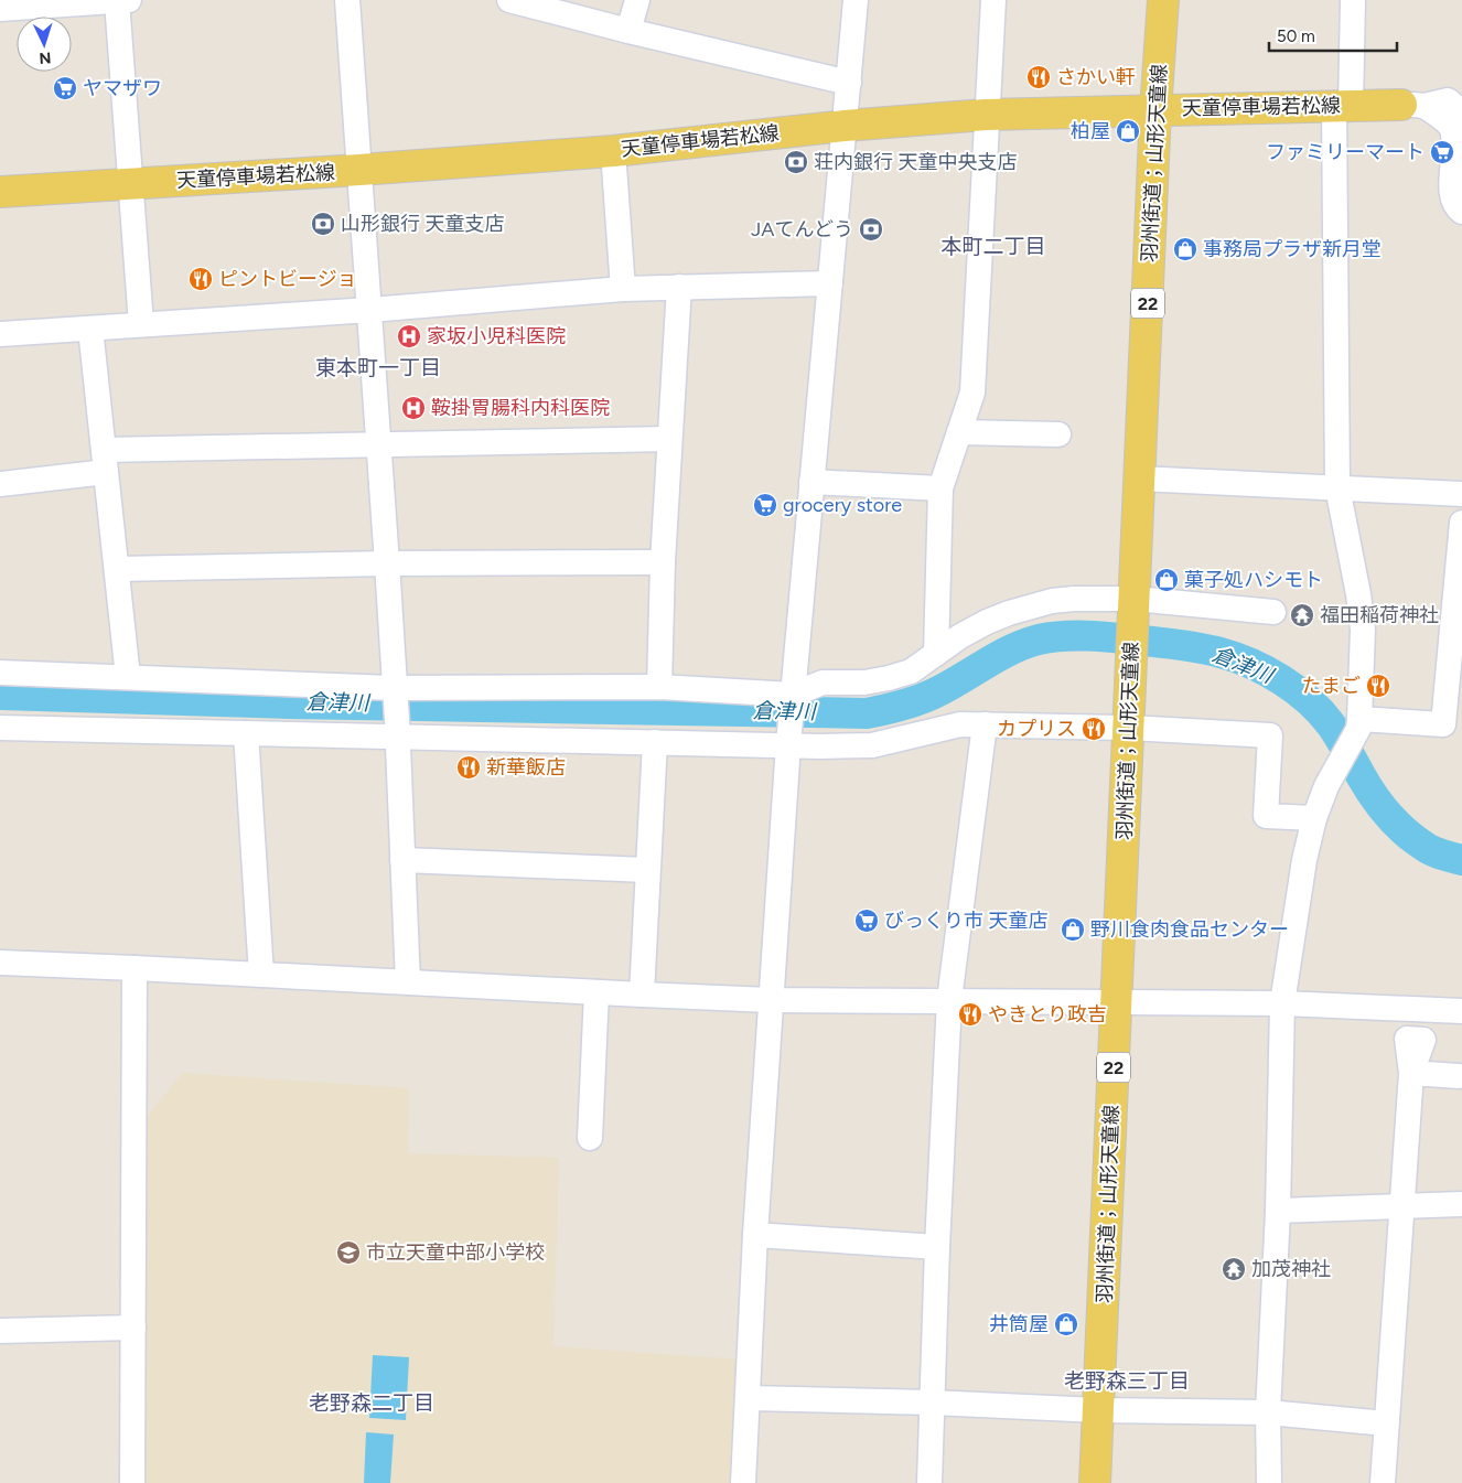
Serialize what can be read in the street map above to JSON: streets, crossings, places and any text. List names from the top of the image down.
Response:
{
  "streets": {
    "main road": ["天童停車場若松線", "羽州街道；山形天童線", "22"]
  },
  "crossings": [
    ["天童停車場若松線", "羽州街道；山形天童線"]
  ],
  "districts": [
    "本町二丁目",
    "東本町一丁目",
    "老野森三丁目",
    "老野森二丁目"
  ],
  "water": ["倉津川"],
  "places": {
    "restaurant": [
      "さかい軒",
      "ピントビージョ",
      "たまご",
      "カプリス",
      "新華飯店",
      "やきとり政吉"
    ],
    "supermarket": [
      "ヤマザワ",
      "ファミリーマート",
      "grocery store",
      "びっくり市 天童店"
    ],
    "shop": [
      "柏屋",
      "事務局プラザ新月堂",
      "菓子処ハシモト",
      "野川食肉食品センター",
      "井筒屋"
    ],
    "bank": ["荘内銀行 天童中央支店", "山形銀行 天童支店", "JAてんどう"],
    "hospital": ["家坂小児科医院", "鞍掛胃腸科内科医院"],
    "temple": ["福田稲荷神社", "加茂神社"],
    "school or university": ["市立天童中部小学校"]
  },
  "scale_bar": "50 m",
  "north": "bottom"
}
